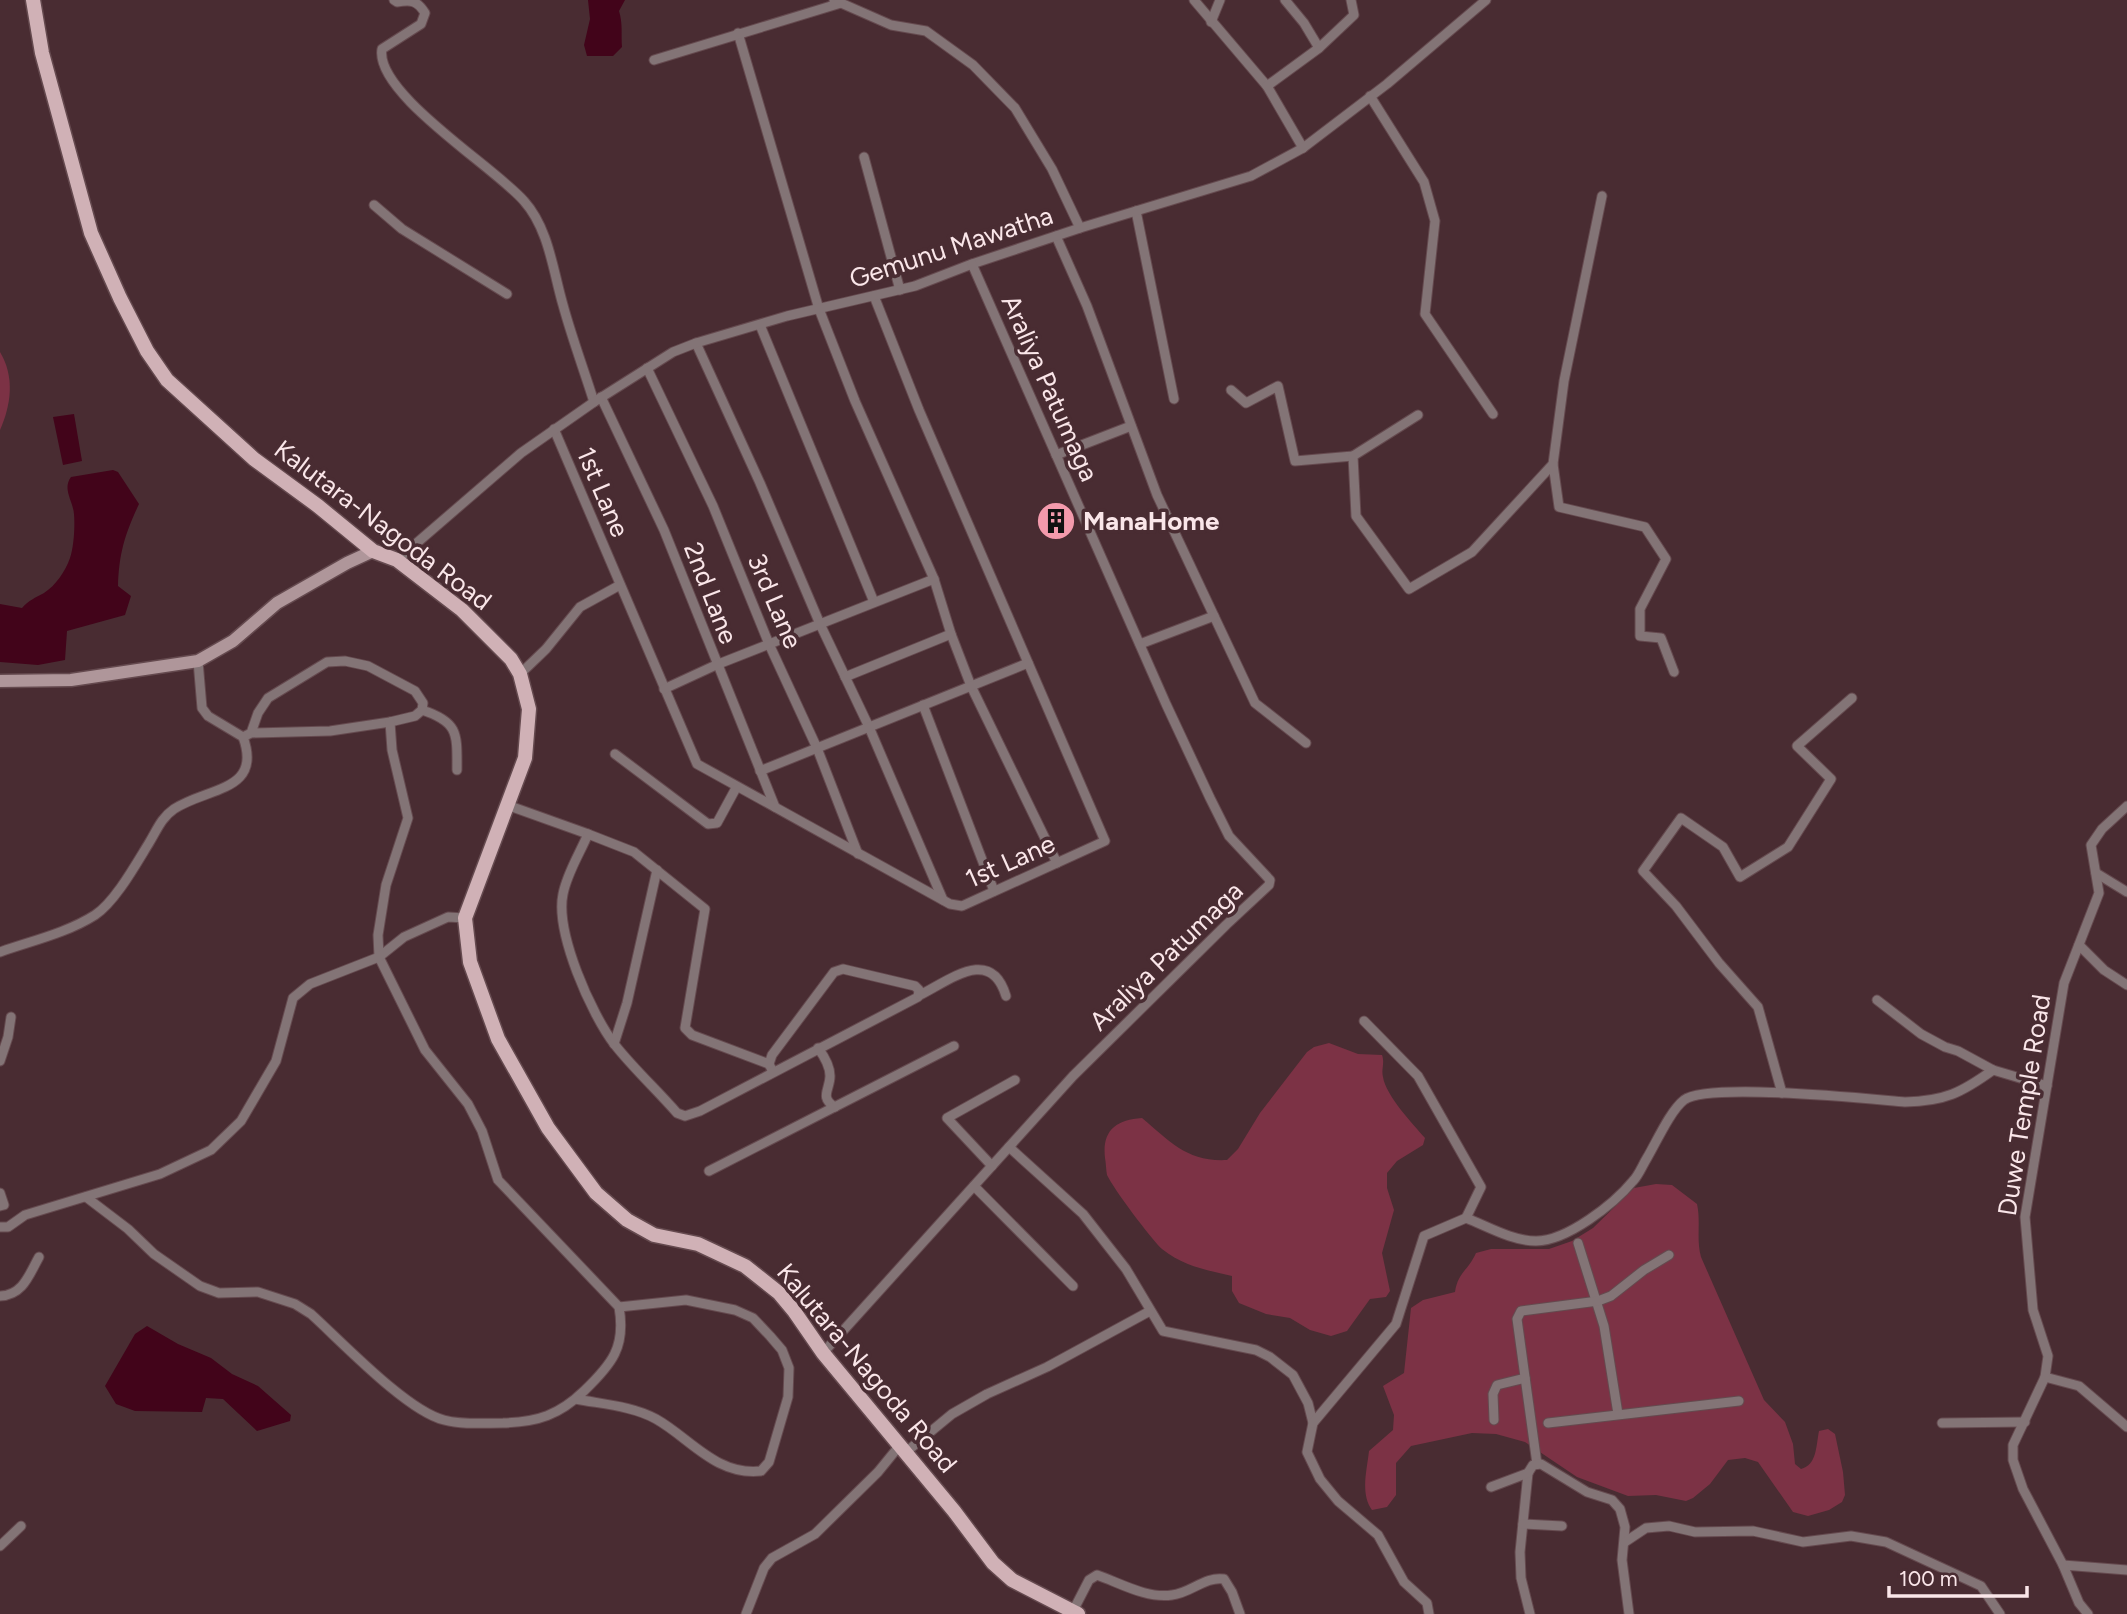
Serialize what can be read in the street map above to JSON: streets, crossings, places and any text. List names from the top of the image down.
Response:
{
  "streets": {
    "main road": ["Kalutara-Nagoda Road"],
    "street": [
      "Gemunu Mawatha",
      "Araliya Patumaga",
      "1st Lane",
      "2nd Lane",
      "3rd Lane",
      "Duwe Temple Road"
    ]
  },
  "crossings": [
    ["Gemunu Mawatha", "Araliya Patumaga"],
    ["Gemunu Mawatha", "1st Lane"],
    ["Gemunu Mawatha", "Kalutara-Nagoda Road"],
    ["Gemunu Mawatha", "2nd Lane"],
    ["Gemunu Mawatha", "3rd Lane"],
    ["Araliya Patumaga", "Kalutara-Nagoda Road"],
    ["1st Lane", "2nd Lane"],
    ["1st Lane", "3rd Lane"]
  ],
  "places": {
    "building": ["ManaHome"]
  },
  "scale_bar": "100 m"
}
